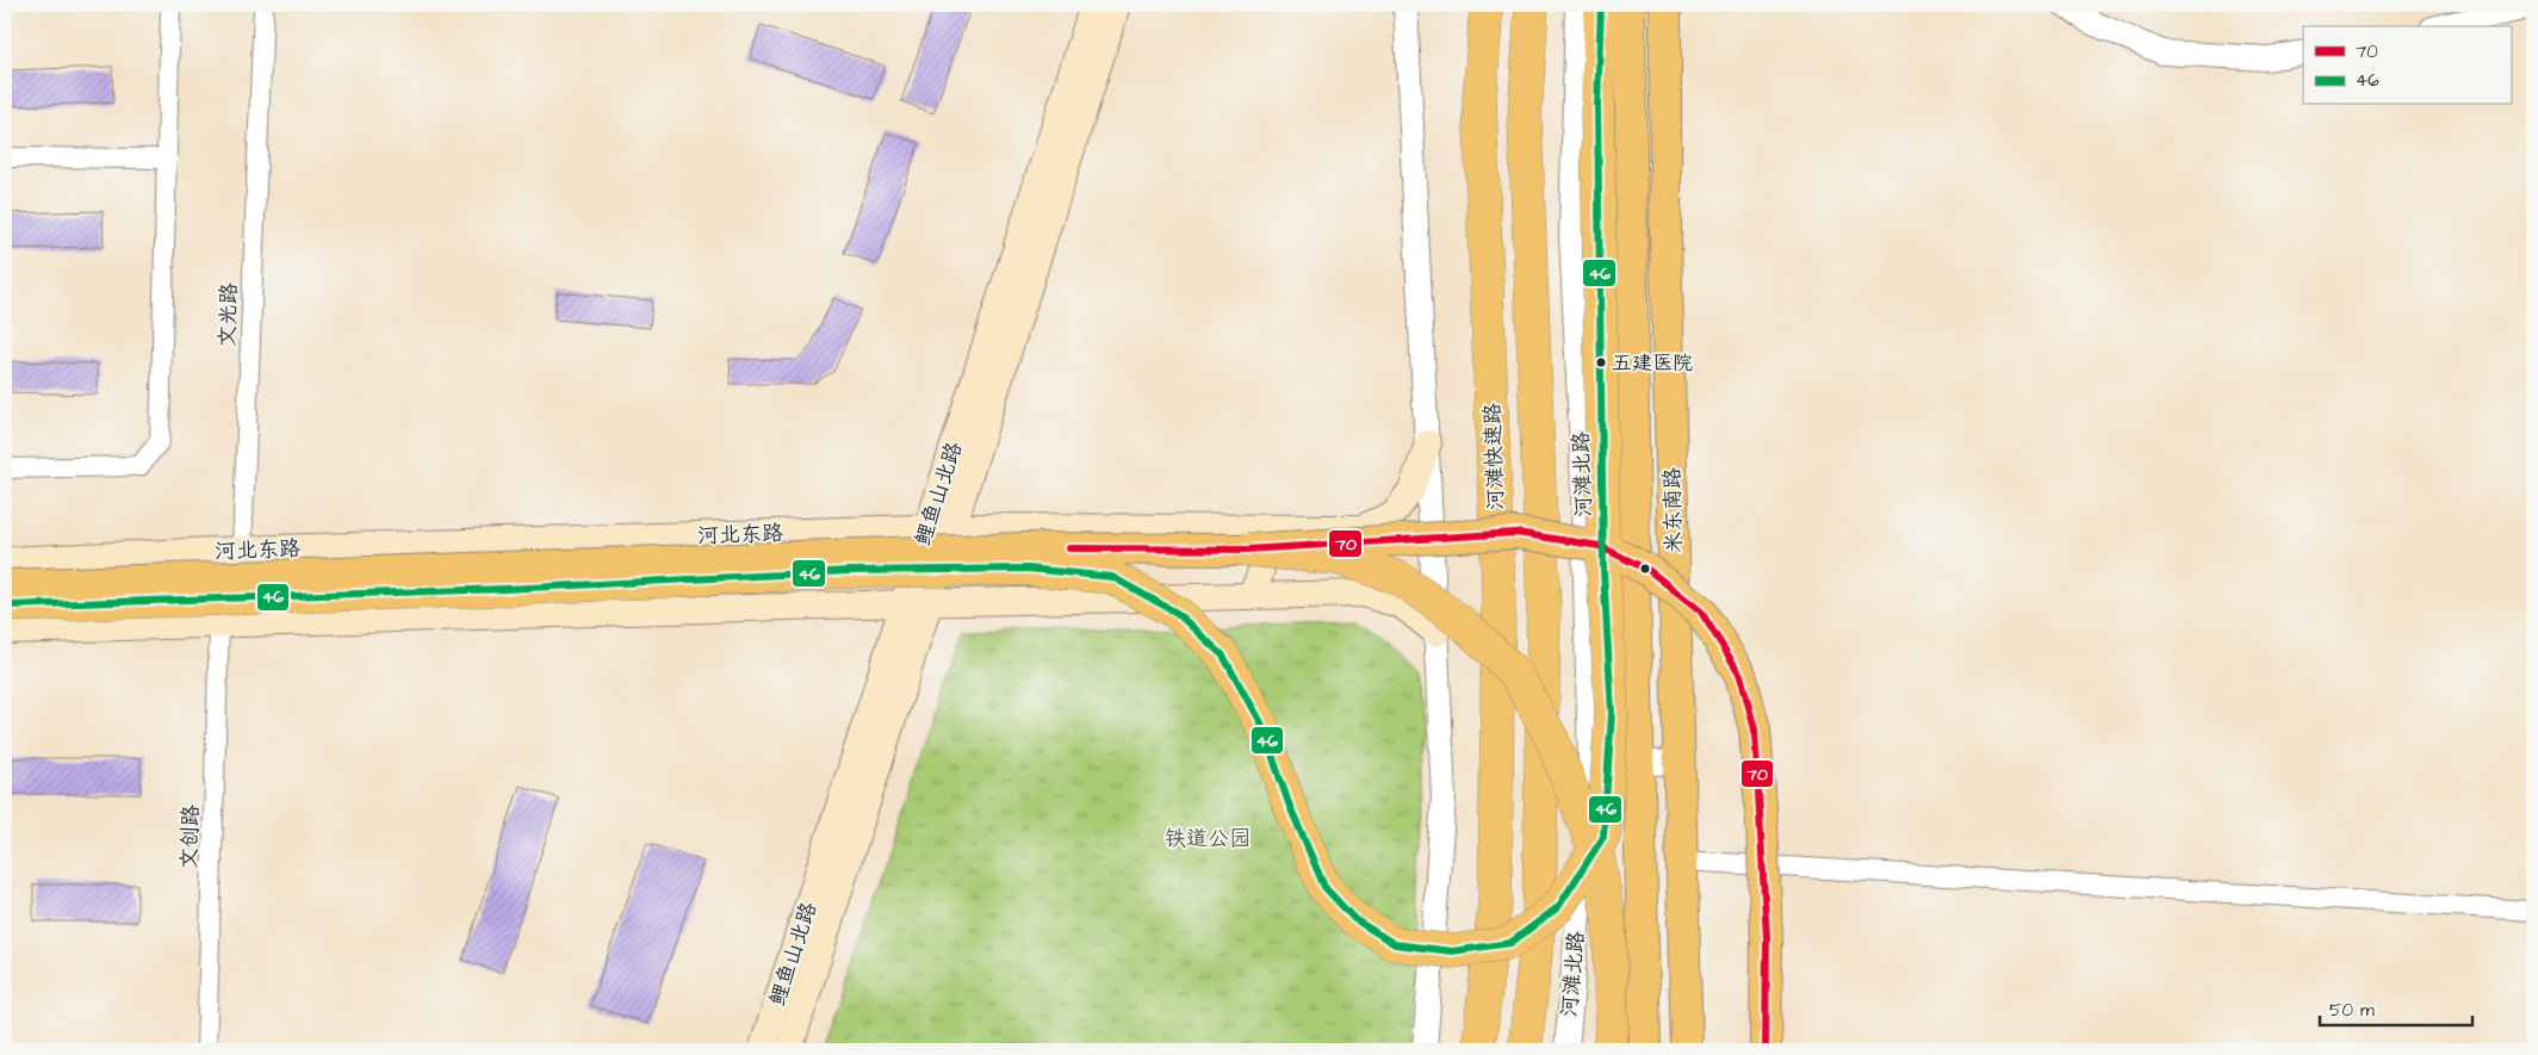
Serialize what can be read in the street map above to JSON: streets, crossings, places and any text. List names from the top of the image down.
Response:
{
  "streets": {
    "highway": ["河滩快速路"],
    "main road": ["鲤鱼山北路", "米东南路", "河北东路"],
    "street": ["文光路", "河滩北路", "文创路"]
  },
  "crossings": [
    ["文光路", "河北东路"],
    ["文光路", "文创路"],
    ["鲤鱼山北路", "河北东路"]
  ],
  "parks": ["铁道公园"],
  "places": ["五建医院"],
  "lines": ["transit line 46", "transit line 70"],
  "legend": ["70", "46"],
  "scale_bar": "50 m"
}
